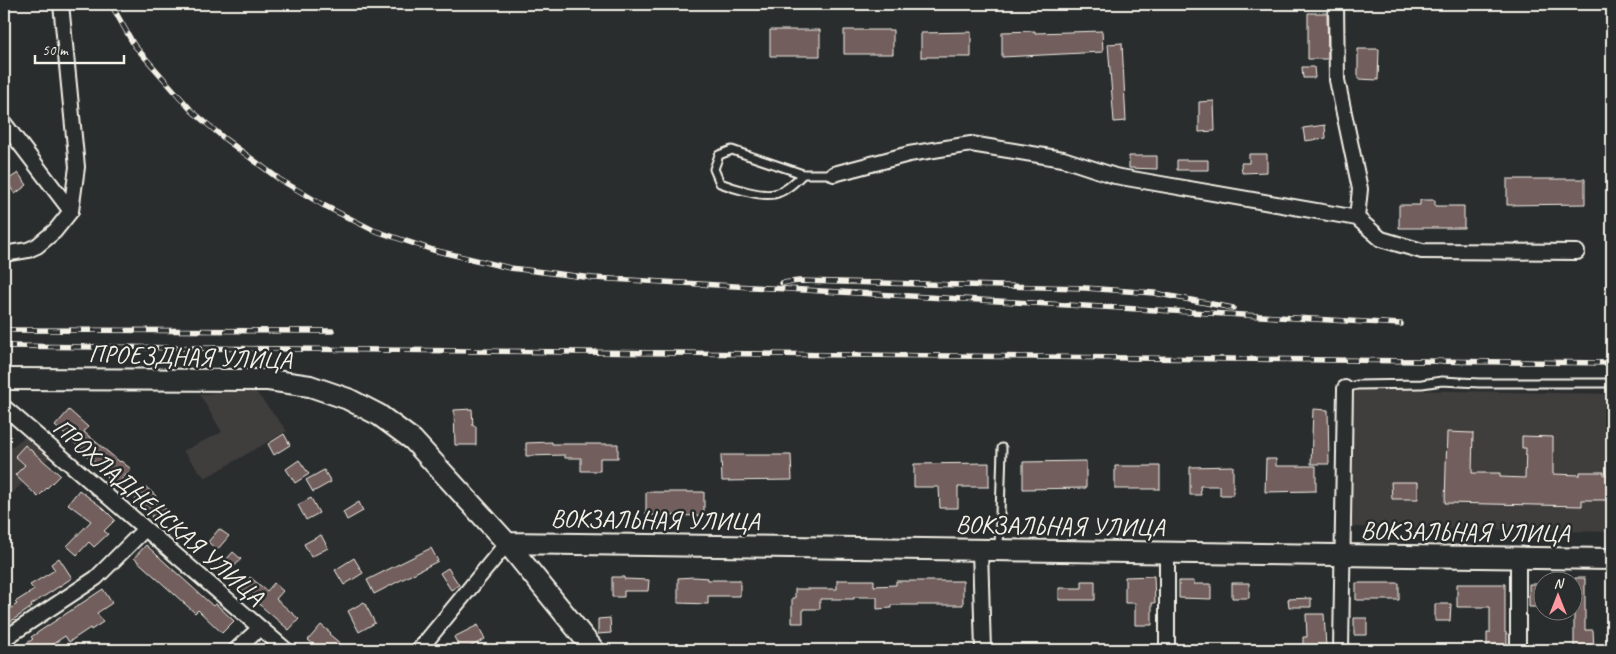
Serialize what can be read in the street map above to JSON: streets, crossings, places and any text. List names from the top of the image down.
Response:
{
  "streets": {
    "street": ["ПРОЕЗДНАЯ УЛИЦА", "ПРОХЛАДНЕНСКАЯ УЛИЦА", "ВОКЗАЛЬНАЯ УЛИЦА"]
  },
  "crossings": [
    ["ПРОЕЗДНАЯ УЛИЦА", "ВОКЗАЛЬНАЯ УЛИЦА"]
  ],
  "scale_bar": "50 m",
  "north": "top"
}
